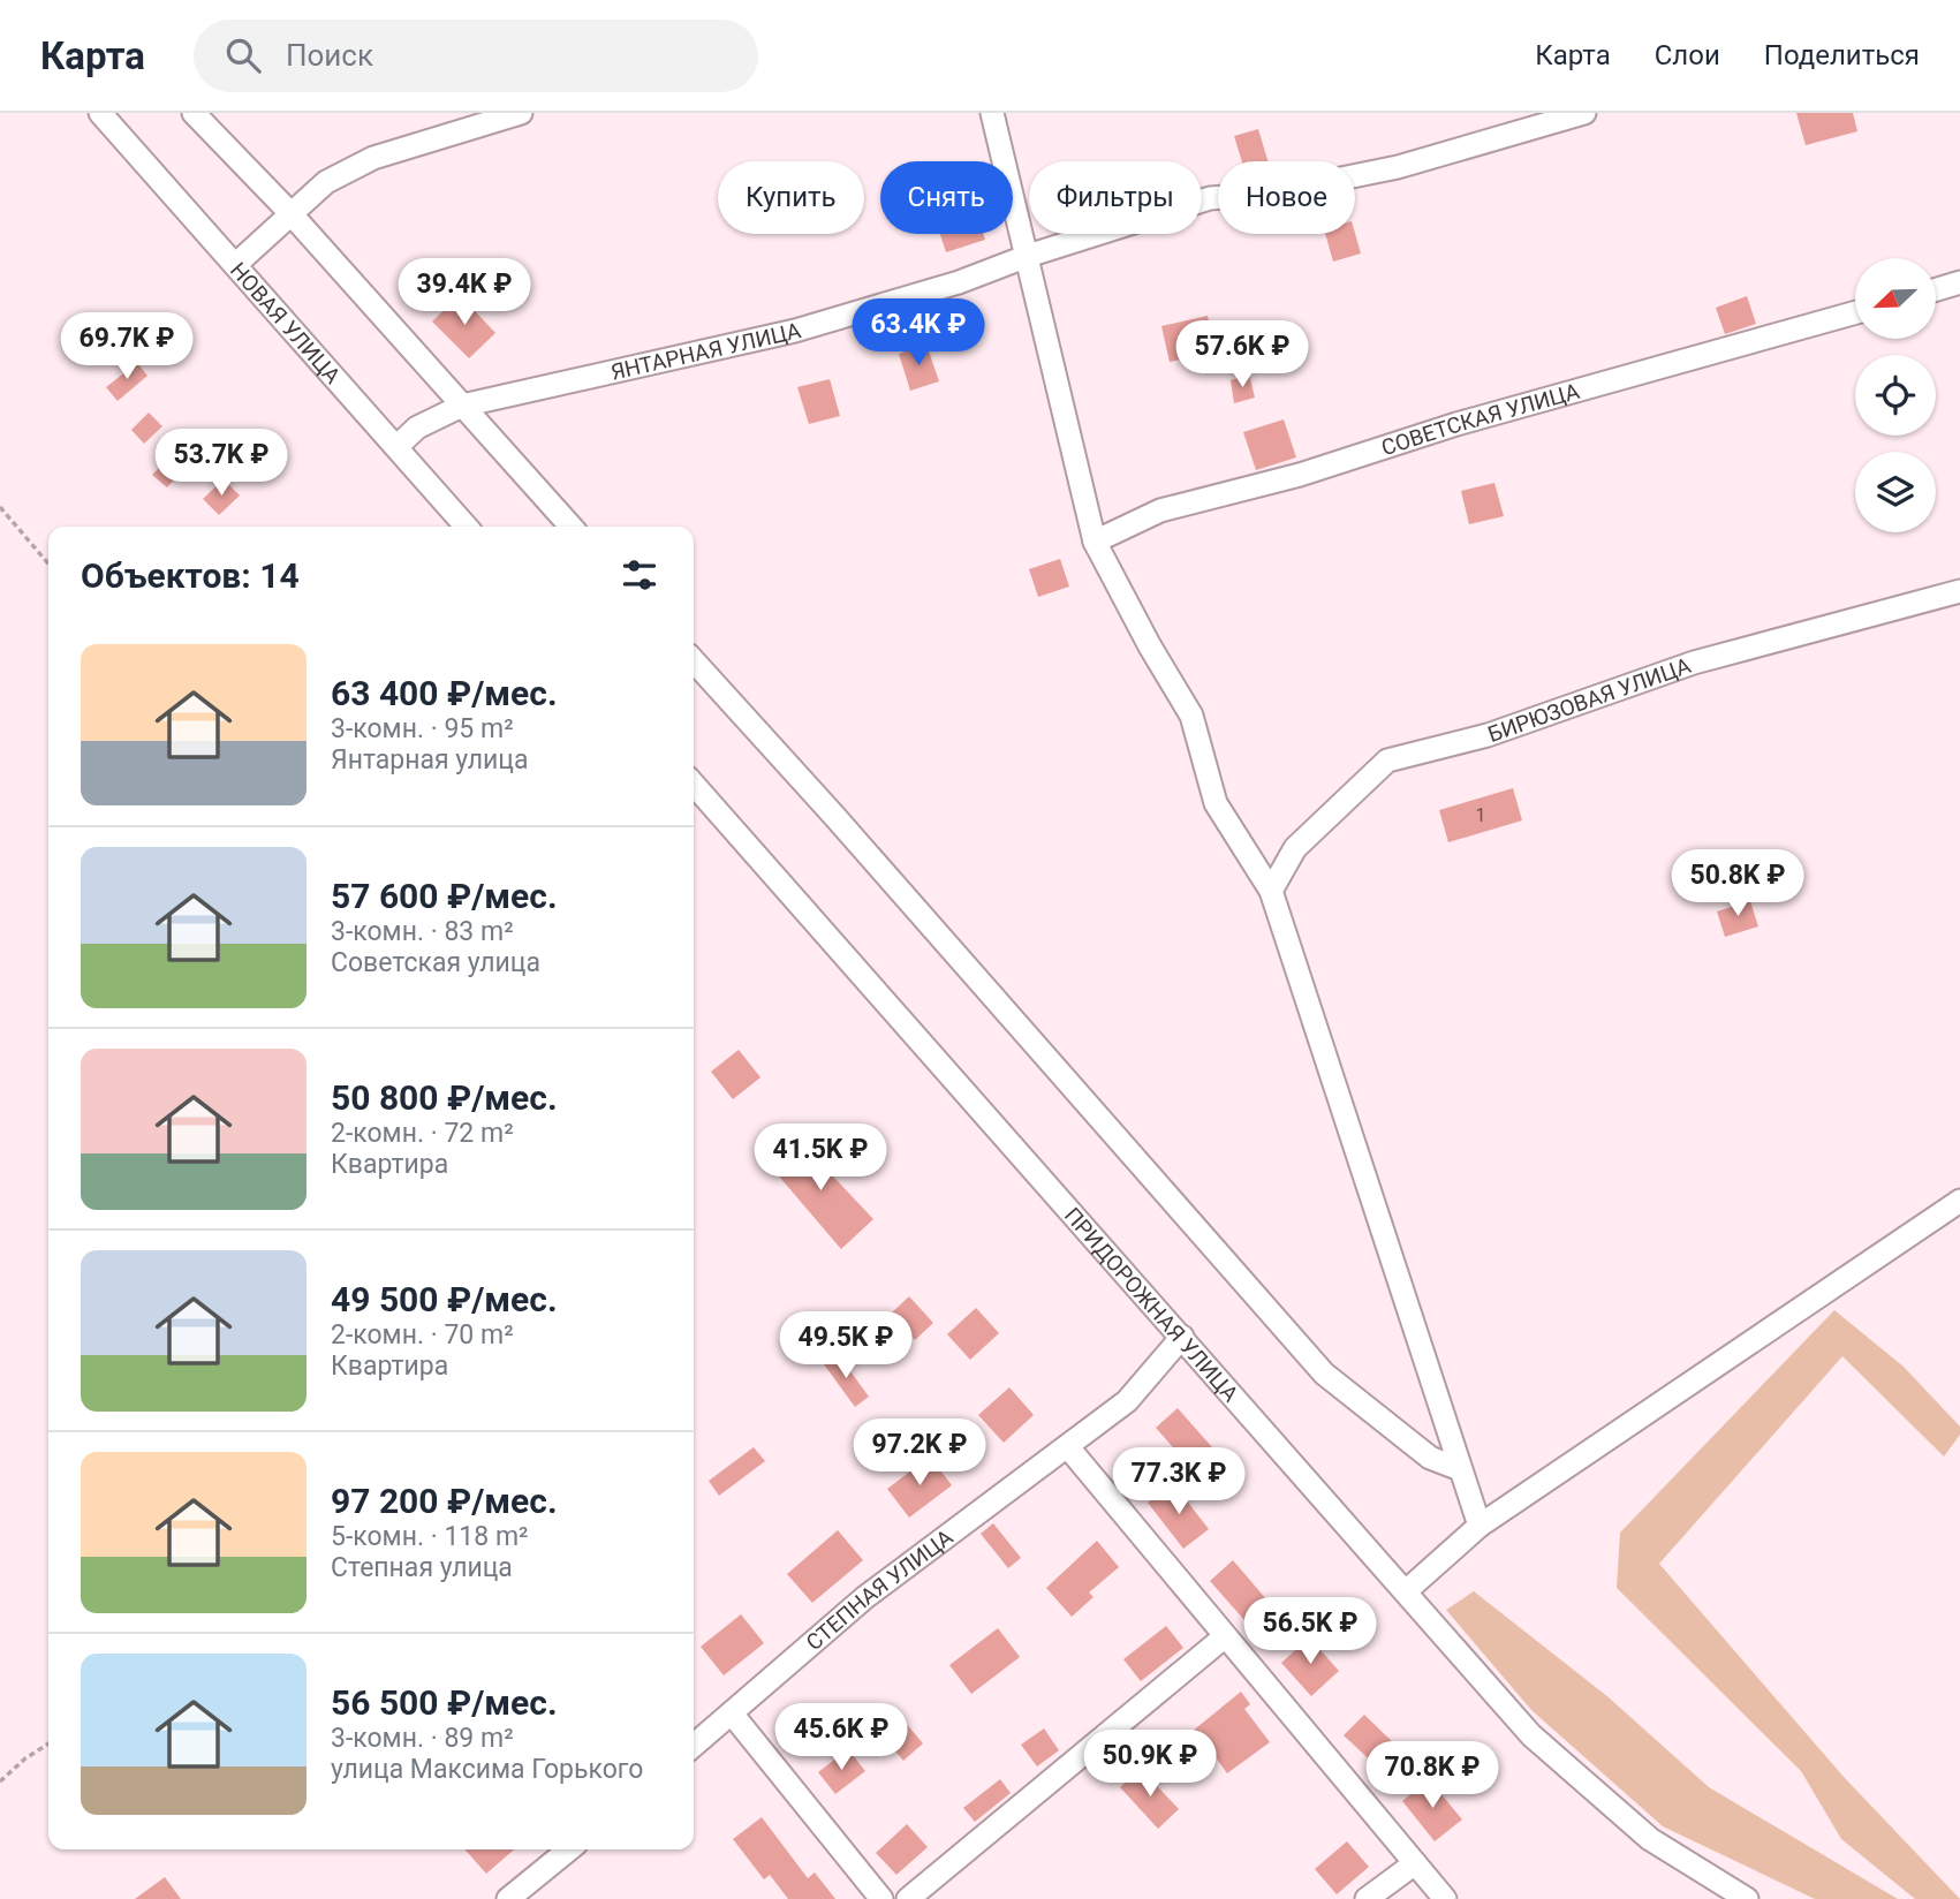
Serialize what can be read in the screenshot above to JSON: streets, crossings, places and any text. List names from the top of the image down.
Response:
{
  "streets": {
    "street": [
      "НОВАЯ УЛИЦА",
      "ЯНТАРНАЯ УЛИЦА",
      "СОВЕТСКАЯ УЛИЦА",
      "БИРЮЗОВАЯ УЛИЦА",
      "ПРИДОРОЖНАЯ УЛИЦА",
      "СТЕПНАЯ УЛИЦА"
    ]
  },
  "crossings": [
    ["НОВАЯ УЛИЦА", "ЯНТАРНАЯ УЛИЦА"],
    ["ПРИДОРОЖНАЯ УЛИЦА", "СТЕПНАЯ УЛИЦА"]
  ],
  "house_numbers": ["1"],
  "north": "bottom left",
  "page": {
    "header": "Карта",
    "search": "Поиск",
    "nav": ["Карта", "Слои", "Поделиться"],
    "chip": [
      "Купить",
      "Снять",
      "Фильтры",
      "Новое"
    ],
    "price": [
      "39.4K ₽",
      "63.4K ₽",
      "69.7K ₽",
      "57.6K ₽",
      "53.7K ₽",
      "50.8K ₽",
      "41.5K ₽",
      "49.5K ₽",
      "97.2K ₽",
      "77.3K ₽",
      "56.5K ₽",
      "45.6K ₽",
      "50.9K ₽",
      "70.8K ₽"
    ],
    "heading": "Объектов: 14",
    "list": [
      {
        "name": "63 400 ₽/мес.",
        "note": "3-комн. · 95 m² · Янтарная улица"
      },
      {
        "name": "57 600 ₽/мес.",
        "note": "3-комн. · 83 m² · Советская улица"
      },
      {
        "name": "50 800 ₽/мес.",
        "note": "2-комн. · 72 m² · Квартира"
      },
      {
        "name": "49 500 ₽/мес.",
        "note": "2-комн. · 70 m² · Квартира"
      },
      {
        "name": "97 200 ₽/мес.",
        "note": "5-комн. · 118 m² · Степная улица"
      },
      {
        "name": "56 500 ₽/мес.",
        "note": "3-комн. · 89 m² · улица Максима Горького"
      }
    ]
  }
}
